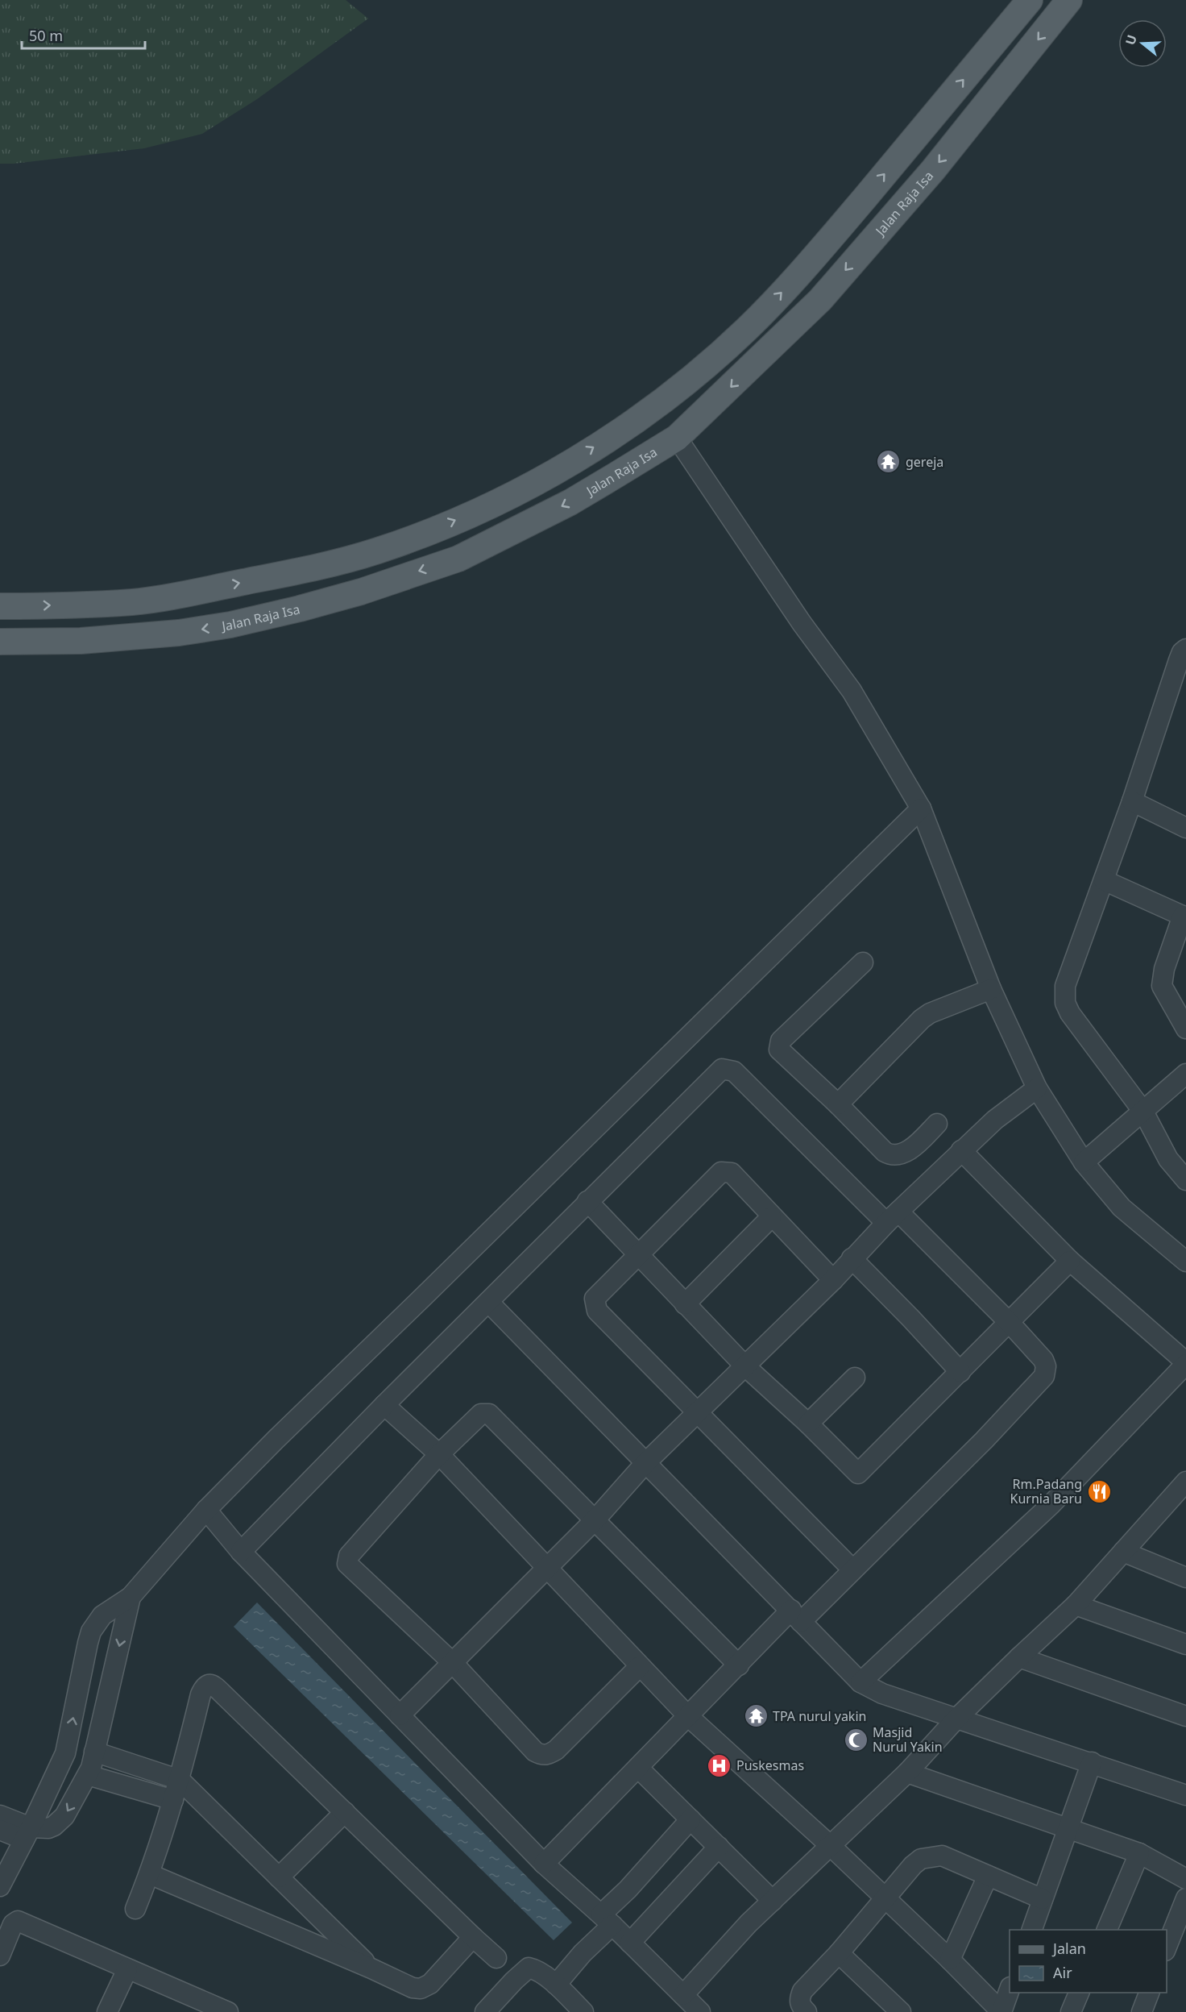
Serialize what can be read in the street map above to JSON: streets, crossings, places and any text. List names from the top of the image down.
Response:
{
  "streets": {
    "main road": ["Jalan Raja Isa"]
  },
  "places": {
    "temple": ["gereja", "TPA nurul yakin"],
    "restaurant": ["Rm.Padang Kurnia Baru"],
    "mosque": ["Masjid Nurul Yakin"],
    "hospital": ["Puskesmas"]
  },
  "legend": ["Jalan", "Air"],
  "scale_bar": "50 m",
  "north": "left"
}
